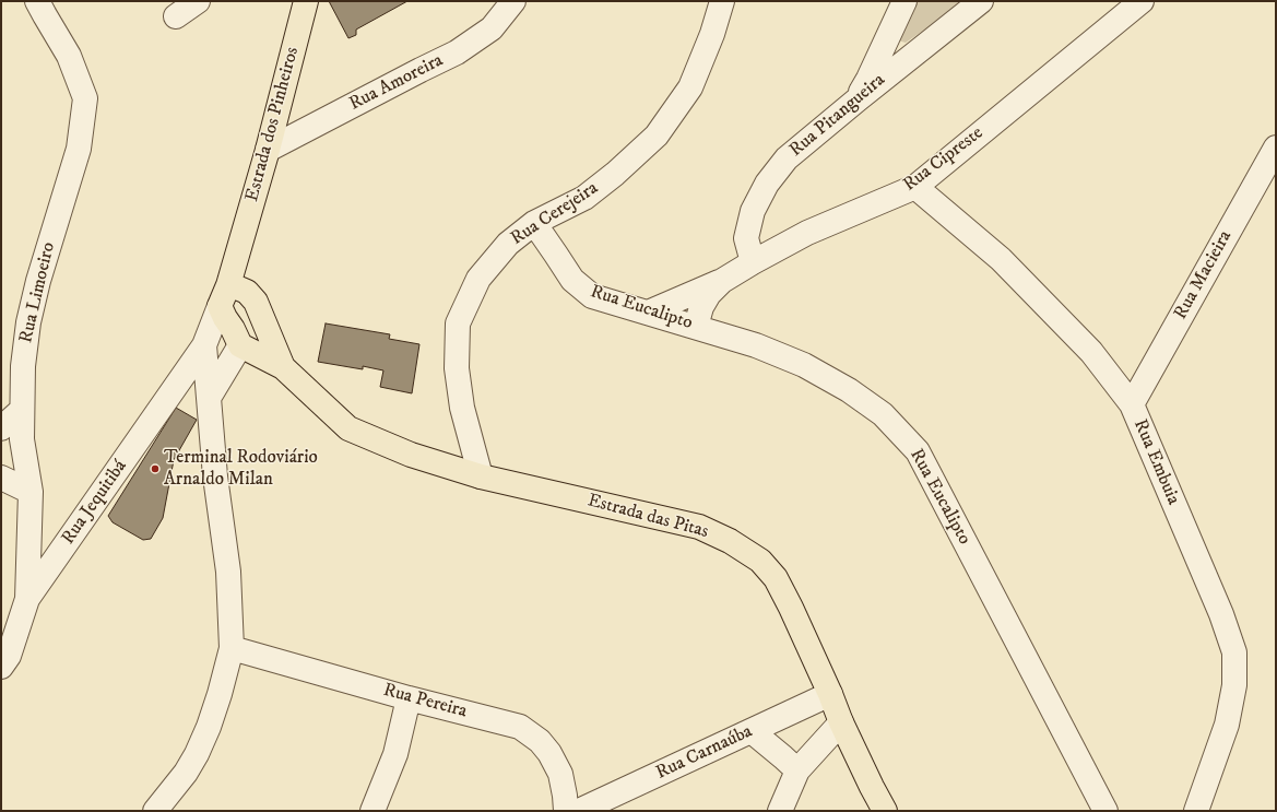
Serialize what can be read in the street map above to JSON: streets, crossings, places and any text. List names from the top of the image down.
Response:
{
  "streets": {
    "main road": ["Estrada dos Pinheiros", "Estrada das Pitas"],
    "street": [
      "Rua Amoreira",
      "Rua Pitangueira",
      "Rua Cipreste",
      "Rua Cerejeira",
      "Rua Macieira",
      "Rua Limoeiro",
      "Rua Eucalipto",
      "Rua Embuia",
      "Rua Jequitibá",
      "Rua Pereira",
      "Rua Carnaúba"
    ]
  },
  "crossings": [
    ["Rua Amoreira", "Estrada dos Pinheiros"],
    ["Rua Pitangueira", "Rua Cipreste"],
    ["Estrada dos Pinheiros", "Rua Jequitibá"],
    ["Estrada dos Pinheiros", "Estrada das Pitas"],
    ["Estrada dos Pinheiros", "Rua Pereira"],
    ["Rua Cipreste", "Rua Eucalipto"],
    ["Rua Cipreste", "Rua Embuia"],
    ["Rua Cerejeira", "Rua Eucalipto"],
    ["Rua Cerejeira", "Estrada das Pitas"],
    ["Rua Macieira", "Rua Embuia"],
    ["Rua Limoeiro", "Rua Jequitibá"],
    ["Estrada das Pitas", "Rua Carnaúba"]
  ],
  "places": ["Terminal Rodoviário Arnaldo Milan"]
}
